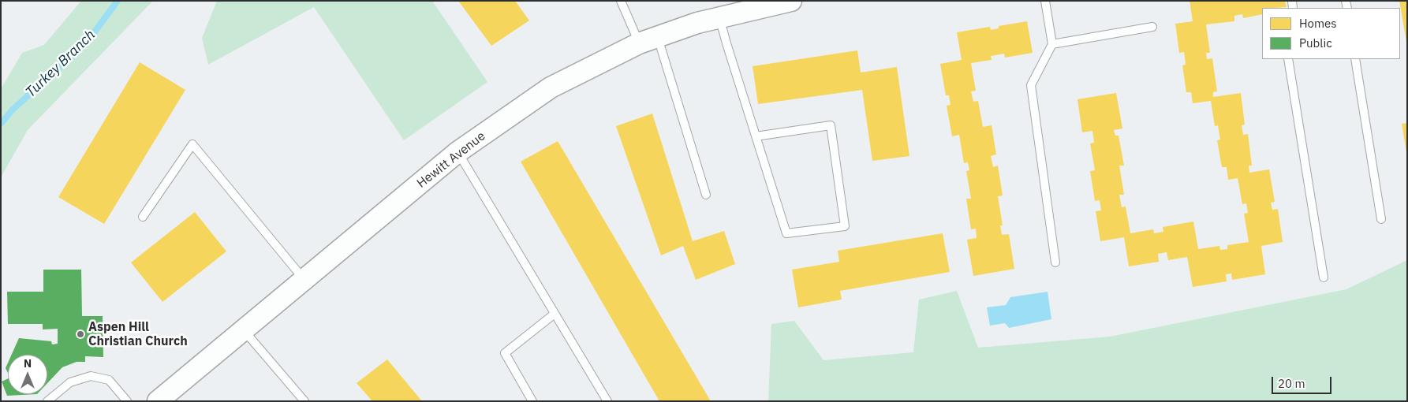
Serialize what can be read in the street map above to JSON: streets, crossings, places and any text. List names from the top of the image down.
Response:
{
  "streets": {
    "street": ["Hewitt Avenue"]
  },
  "water": ["Turkey Branch"],
  "places": ["Aspen Hill Christian Church"],
  "legend": ["Homes", "Public"],
  "scale_bar": "20 m",
  "north": "top"
}
